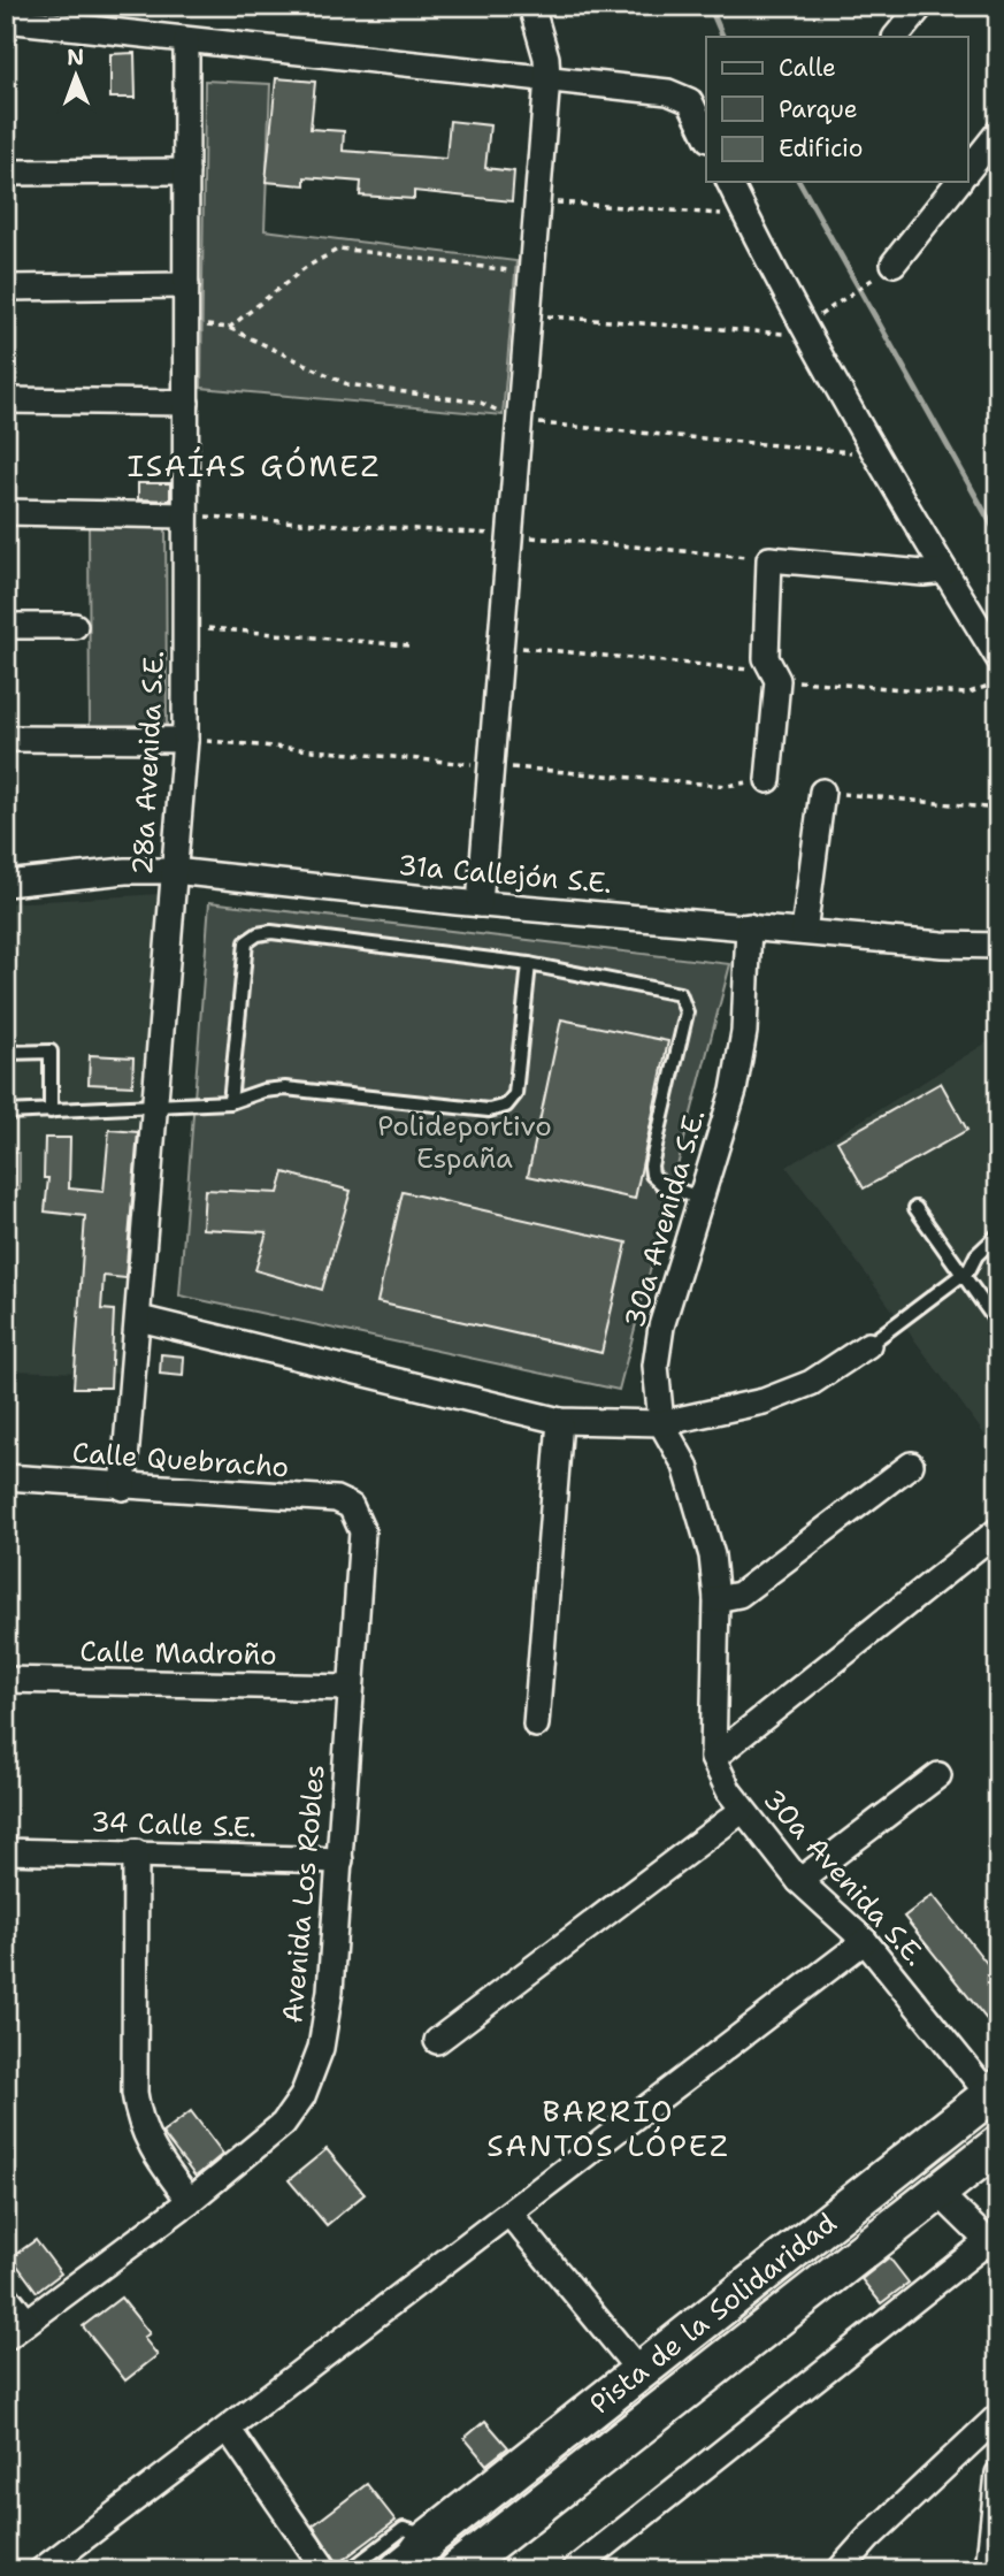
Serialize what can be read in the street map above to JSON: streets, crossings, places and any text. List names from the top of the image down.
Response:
{
  "streets": {
    "main road": ["Pista de la Solidaridad"],
    "street": [
      "28a Avenida S.E.",
      "31a Callejón S.E.",
      "30a Avenida S.E.",
      "Calle Quebracho",
      "Calle Madroño",
      "34 Calle S.E.",
      "Avenida Los Robles"
    ]
  },
  "crossings": [
    ["28a Avenida S.E.", "31a Callejón S.E."],
    ["28a Avenida S.E.", "Calle Quebracho"],
    ["31a Callejón S.E.", "30a Avenida S.E."],
    ["30a Avenida S.E.", "Pista de la Solidaridad"],
    ["Calle Quebracho", "Avenida Los Robles"],
    ["Calle Madroño", "Avenida Los Robles"],
    ["34 Calle S.E.", "Avenida Los Robles"]
  ],
  "districts": ["ISAÍAS GÓMEZ", "BARRIO SANTOS LÓPEZ"],
  "parks": ["Polideportivo España"],
  "legend": ["Calle", "Parque", "Edificio"],
  "north": "top"
}
